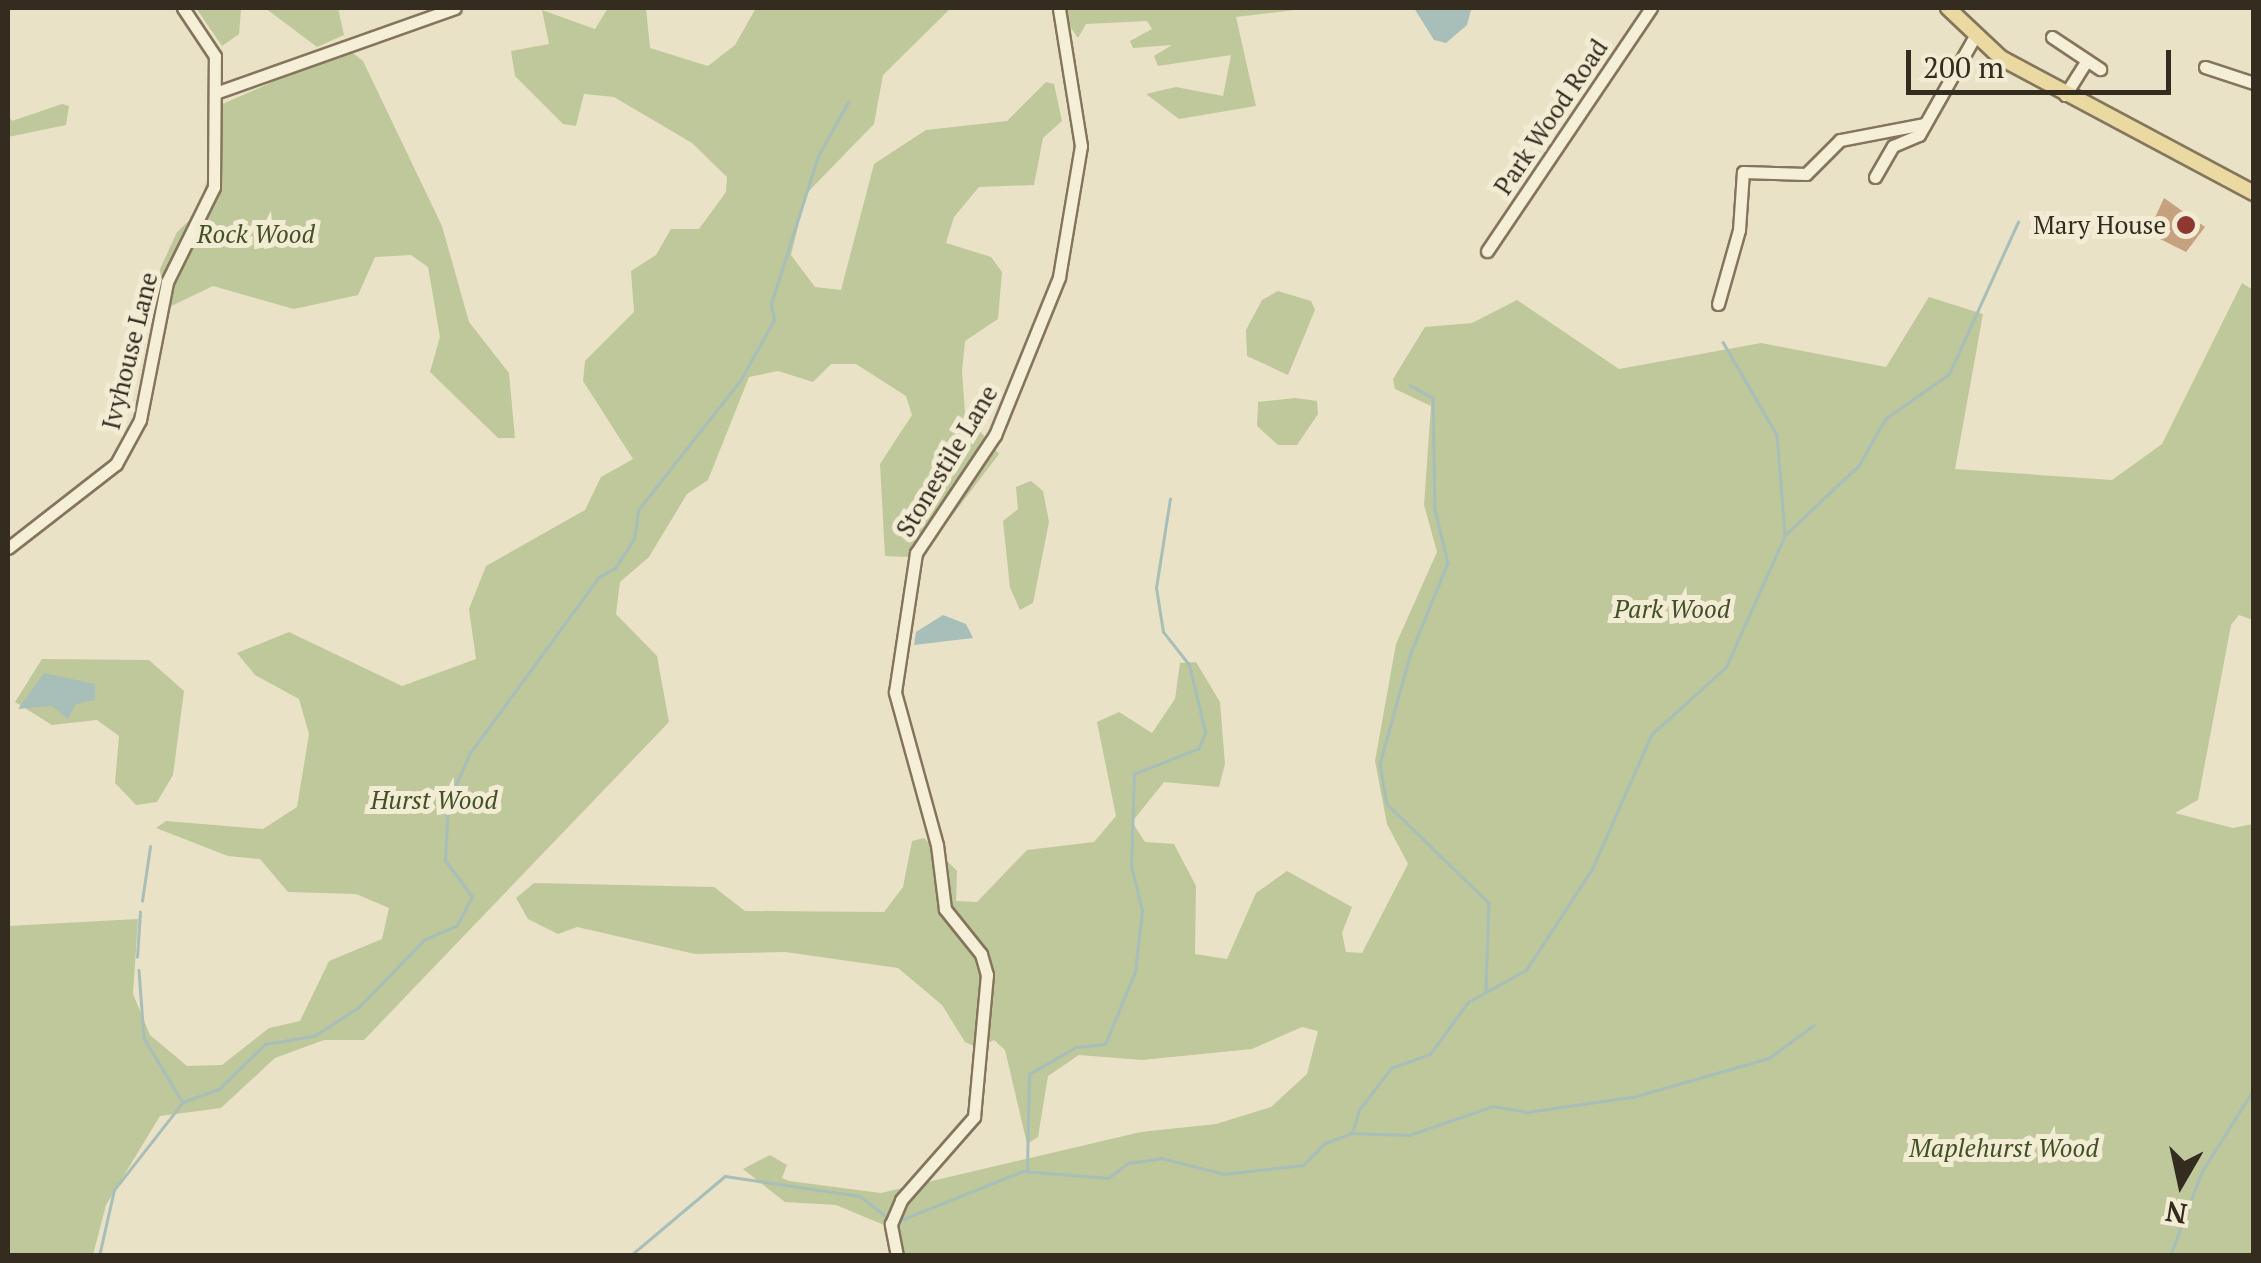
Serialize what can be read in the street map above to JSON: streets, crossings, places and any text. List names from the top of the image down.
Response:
{
  "streets": {
    "street": ["Park Wood Road", "Ivyhouse Lane", "Stonestile Lane"]
  },
  "parks": [
    "Rock Wood",
    "Park Wood",
    "Hurst Wood",
    "Maplehurst Wood"
  ],
  "places": ["Mary House"],
  "scale_bar": "200 m",
  "north": "bottom"
}
